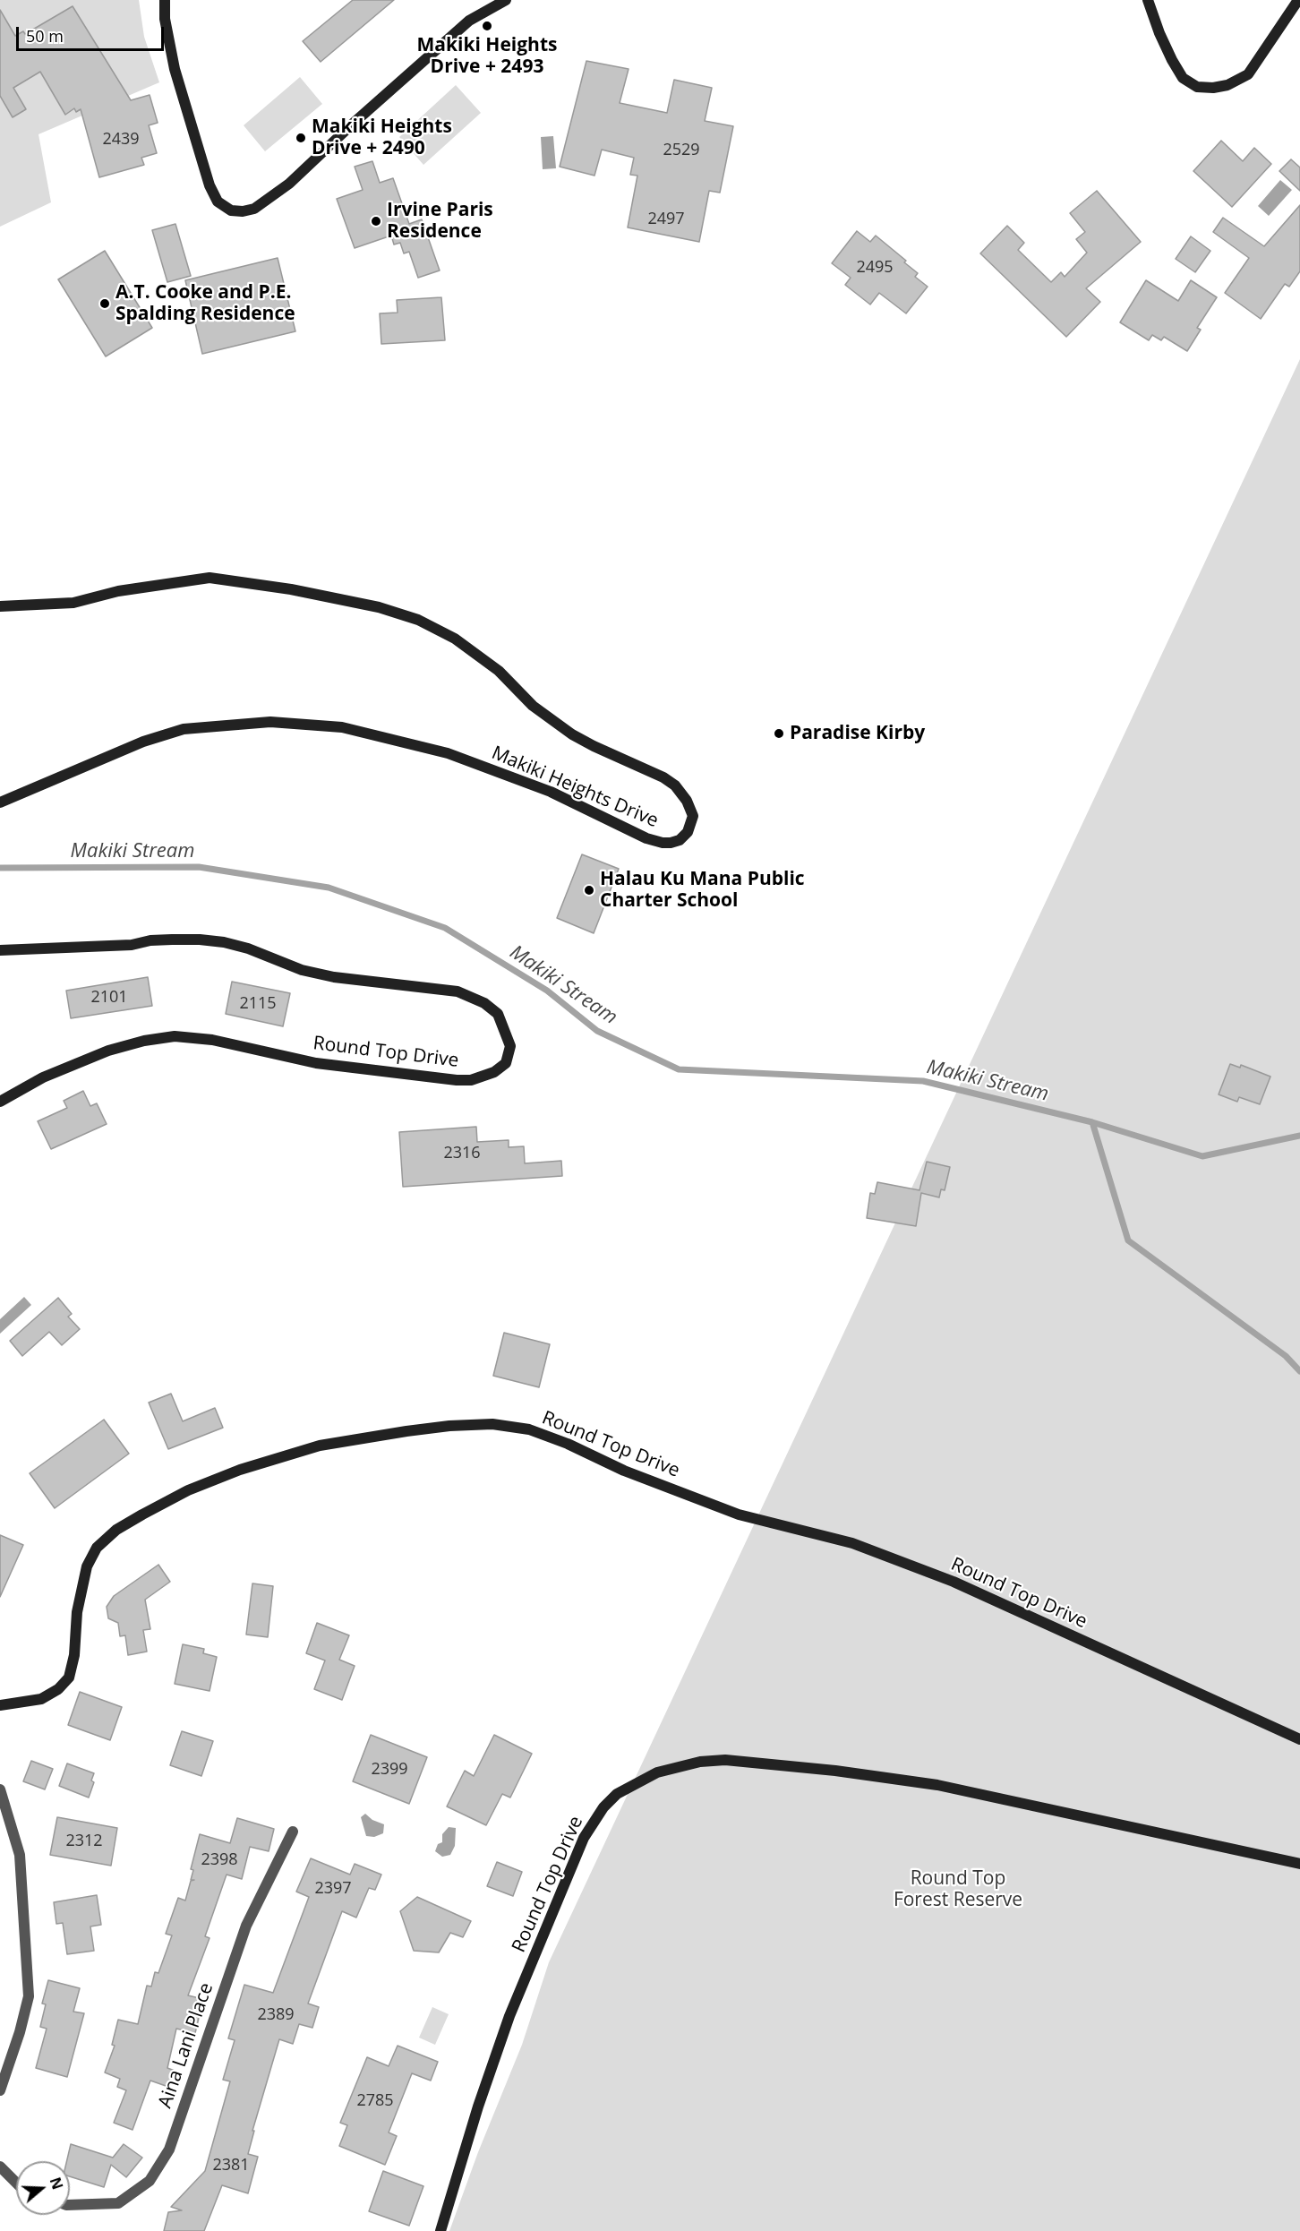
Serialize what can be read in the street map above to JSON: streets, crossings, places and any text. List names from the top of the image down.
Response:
{
  "streets": {
    "street": ["Makiki Heights Drive", "Round Top Drive", "Aina Lani Place"]
  },
  "water": ["Makiki Stream"],
  "parks": ["Round Top Forest Reserve"],
  "places": [
    "Makiki Heights Drive + 2493",
    "Makiki Heights Drive + 2490",
    "Irvine Paris Residence",
    "A.T. Cooke and P.E. Spalding Residence",
    "Paradise Kirby",
    "Halau Ku Mana Public Charter School"
  ],
  "house_numbers": [
    "2439",
    "2529",
    "2497",
    "2495",
    "2101",
    "2115",
    "2316",
    "2399",
    "2312",
    "2398",
    "2397",
    "2389",
    "2785",
    "2381"
  ],
  "scale_bar": "50 m",
  "north": "right"
}
